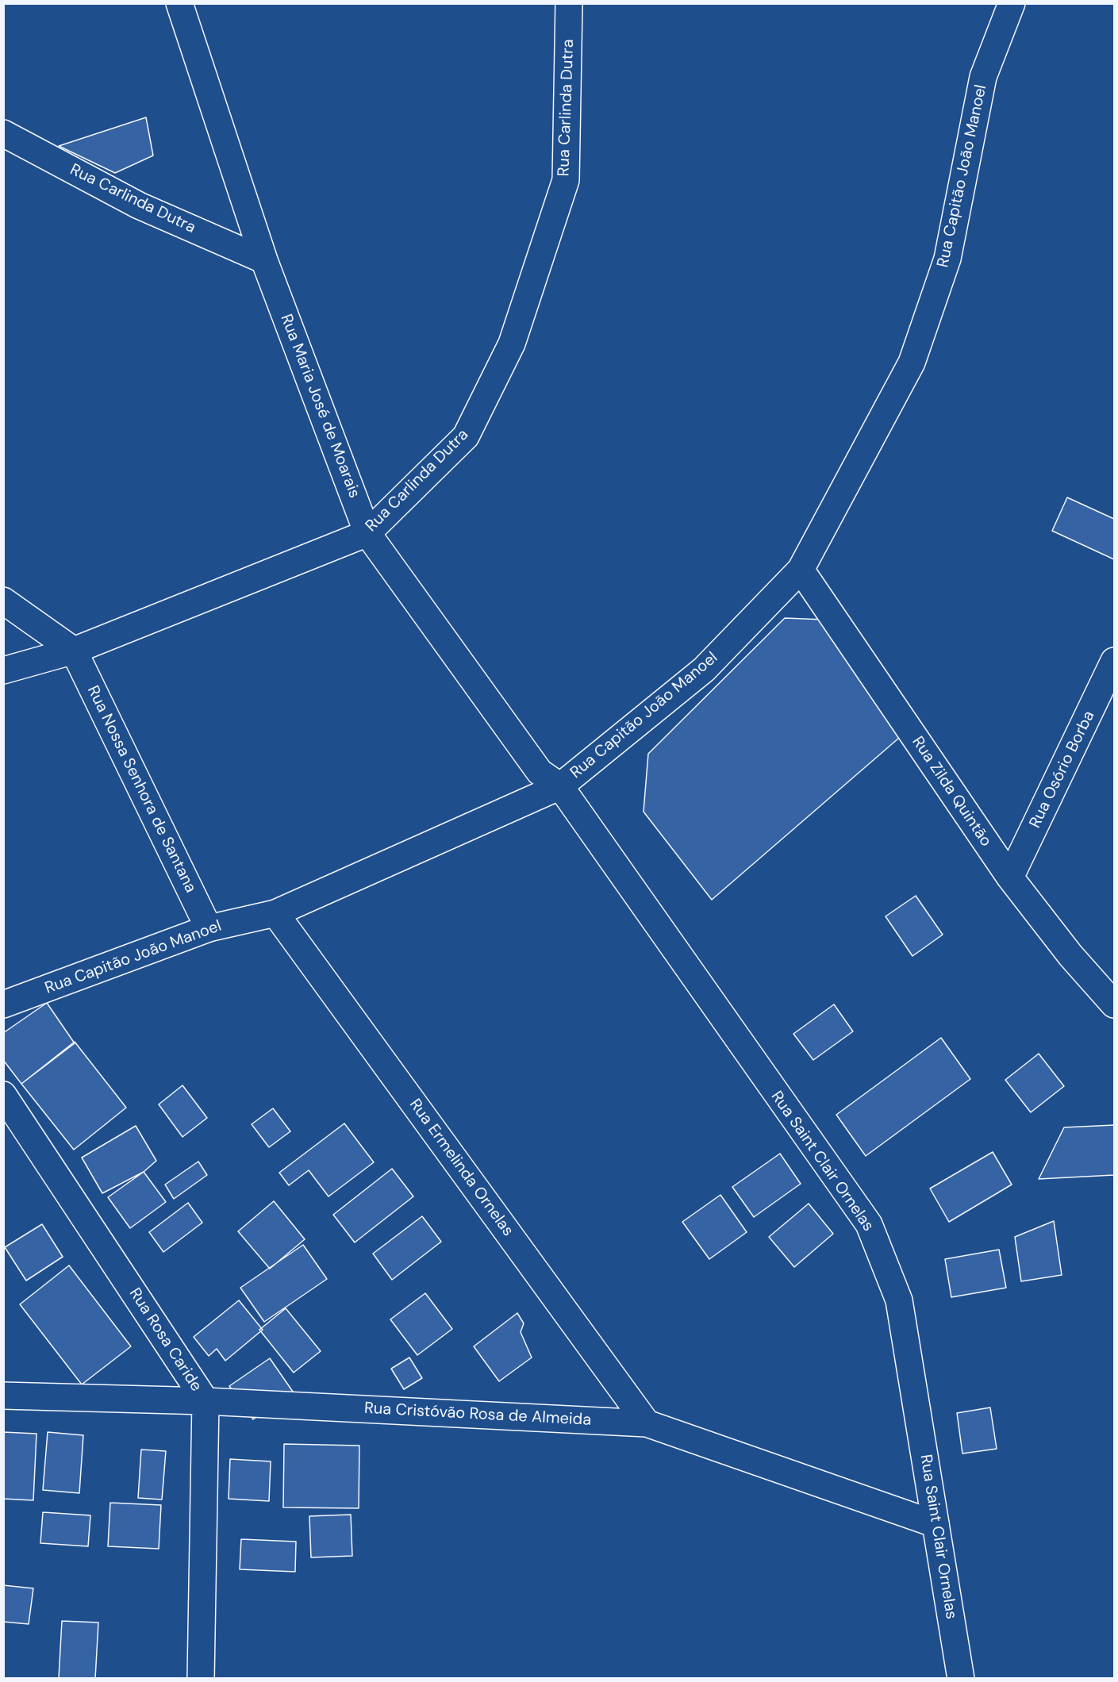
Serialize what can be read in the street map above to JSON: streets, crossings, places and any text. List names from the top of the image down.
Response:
{
  "streets": {
    "street": [
      "Rua Carlinda Dutra",
      "Rua Capitão João Manoel",
      "Rua Maria José de Moarais",
      "Rua Osório Borba",
      "Rua Nossa Senhora de Santana",
      "Rua Zilda Quintão",
      "Rua Saint Clair Ornelas",
      "Rua Ermelinda Ornelas",
      "Rua Rosa Caride",
      "Rua Cristóvão Rosa de Almeida"
    ]
  },
  "crossings": [
    ["Rua Carlinda Dutra", "Rua Maria José de Moarais"],
    ["Rua Carlinda Dutra", "Rua Nossa Senhora de Santana"],
    ["Rua Capitão João Manoel", "Rua Maria José de Moarais"],
    ["Rua Capitão João Manoel", "Rua Nossa Senhora de Santana"],
    ["Rua Capitão João Manoel", "Rua Zilda Quintão"],
    ["Rua Capitão João Manoel", "Rua Saint Clair Ornelas"],
    ["Rua Capitão João Manoel", "Rua Ermelinda Ornelas"],
    ["Rua Maria José de Moarais", "Rua Saint Clair Ornelas"],
    ["Rua Osório Borba", "Rua Zilda Quintão"],
    ["Rua Saint Clair Ornelas", "Rua Cristóvão Rosa de Almeida"],
    ["Rua Ermelinda Ornelas", "Rua Cristóvão Rosa de Almeida"],
    ["Rua Rosa Caride", "Rua Cristóvão Rosa de Almeida"]
  ]
}
